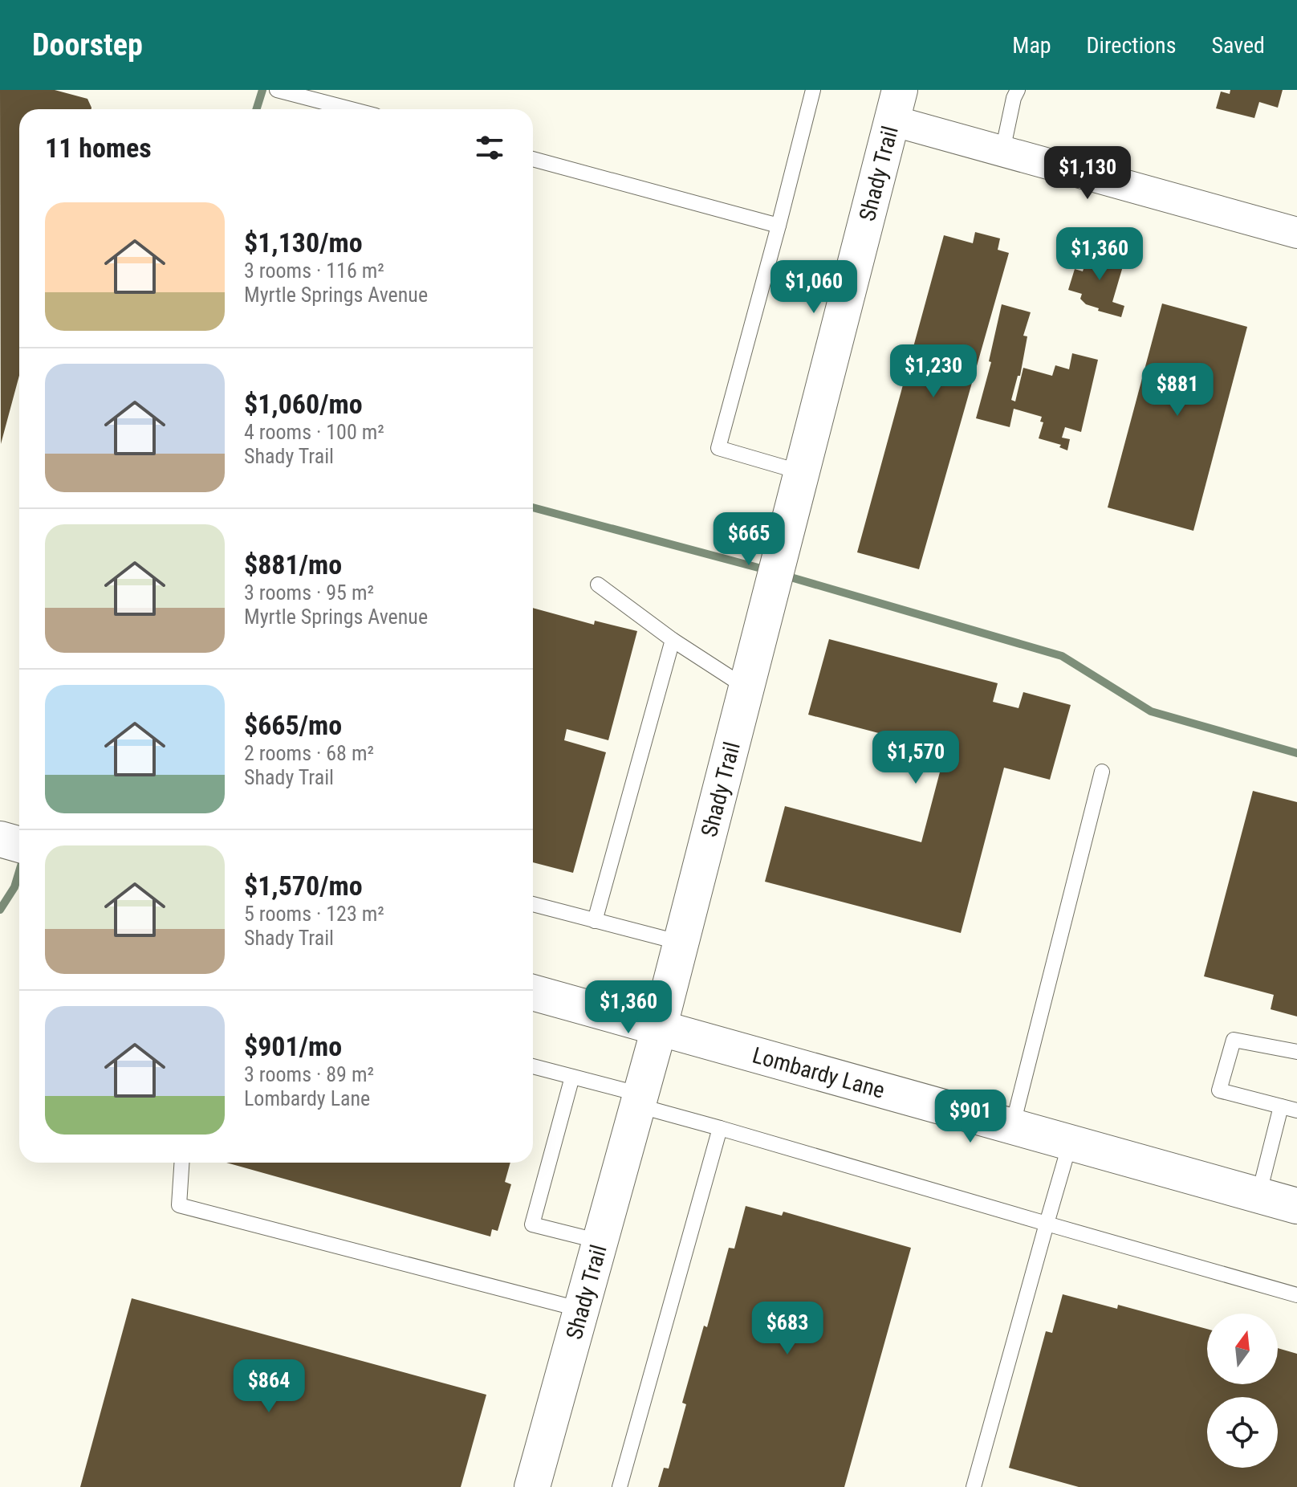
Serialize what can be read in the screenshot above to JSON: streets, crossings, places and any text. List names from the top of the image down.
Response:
{
  "streets": {
    "street": ["Shady Trail", "Lombardy Lane"]
  },
  "crossings": [
    ["Shady Trail", "Lombardy Lane"]
  ],
  "north": "top",
  "page": {
    "header": "Doorstep",
    "nav": ["Map", "Directions", "Saved"],
    "heading": "11 homes",
    "price": [
      "$1,130",
      "$1,360",
      "$1,060",
      "$1,230",
      "$881",
      "$665",
      "$1,570",
      "$1,360",
      "$901",
      "$683",
      "$864"
    ],
    "list": [
      {
        "name": "$1,130/mo",
        "note": "3 rooms · 116 m² · Myrtle Springs Avenue"
      },
      {
        "name": "$1,060/mo",
        "note": "4 rooms · 100 m² · Shady Trail"
      },
      {
        "name": "$881/mo",
        "note": "3 rooms · 95 m² · Myrtle Springs Avenue"
      },
      {
        "name": "$665/mo",
        "note": "2 rooms · 68 m² · Shady Trail"
      },
      {
        "name": "$1,570/mo",
        "note": "5 rooms · 123 m² · Shady Trail"
      },
      {
        "name": "$901/mo",
        "note": "3 rooms · 89 m² · Lombardy Lane"
      }
    ]
  }
}
